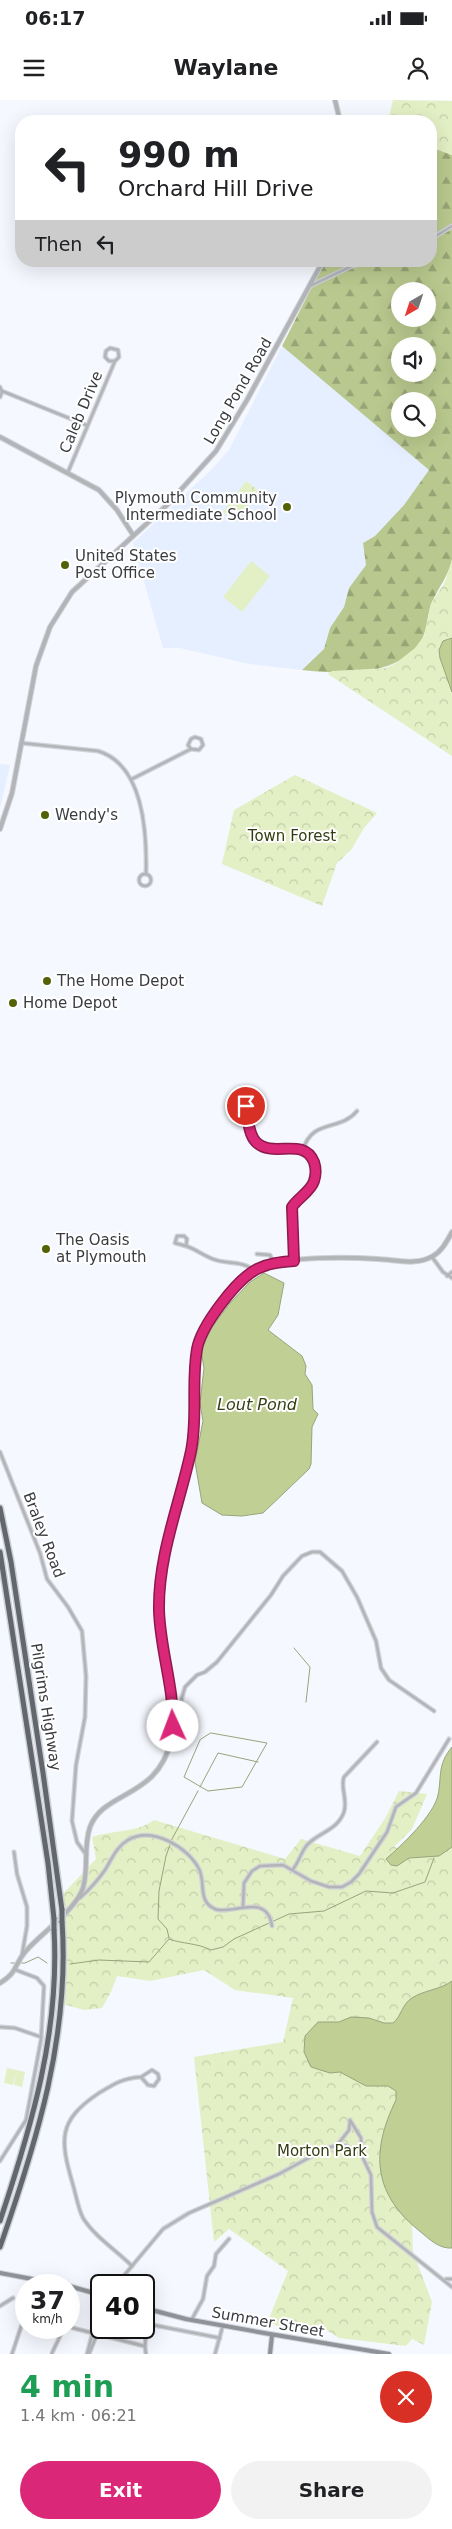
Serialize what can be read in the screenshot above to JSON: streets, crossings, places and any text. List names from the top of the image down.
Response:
{
  "streets": {
    "highway": ["Pilgrims Highway"],
    "main road": ["Summer Street"],
    "street": ["Long Pond Road", "Caleb Drive", "Braley Road"]
  },
  "water": ["Lout Pond"],
  "parks": ["Town Forest", "Morton Park"],
  "places": [
    "Plymouth Community Intermediate School",
    "United States Post Office",
    "Wendy's",
    "The Home Depot",
    "Home Depot",
    "The Oasis at Plymouth"
  ],
  "north": "bottom left",
  "page": {
    "status": "06:17",
    "header": "Waylane",
    "turn": ["990 m", "Orchard Hill Drive"],
    "then": "Then",
    "speed": "37 km/h",
    "limit": "40",
    "heading": ["4 min", "1.4 km · 06:21"],
    "buttons": ["Exit", "Share"]
  }
}
